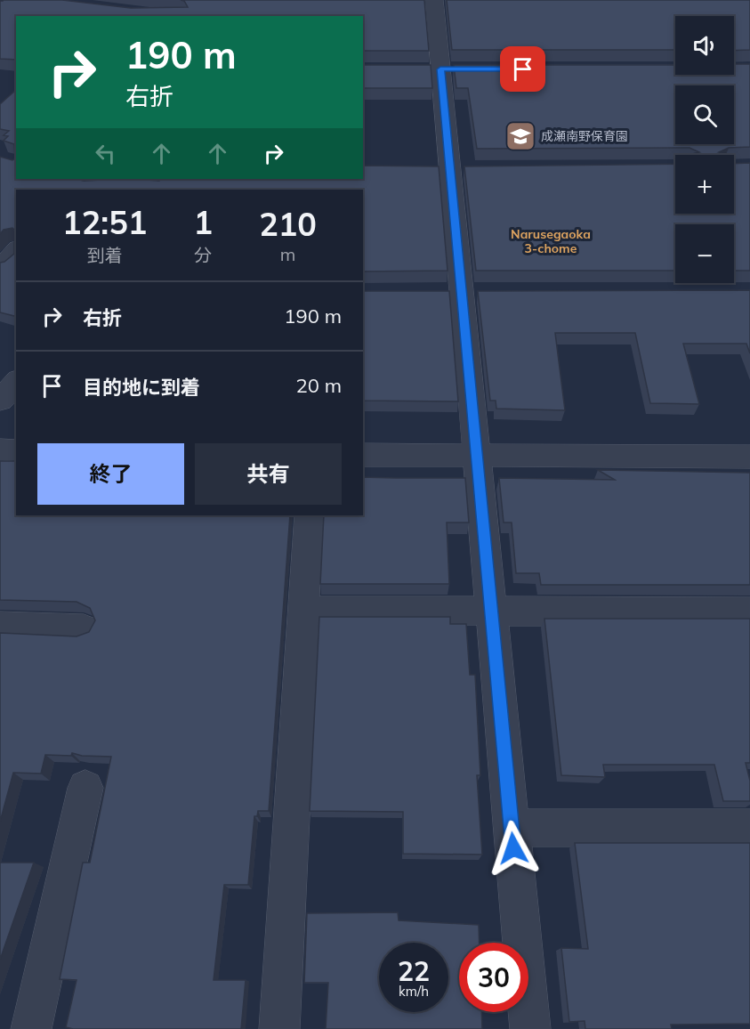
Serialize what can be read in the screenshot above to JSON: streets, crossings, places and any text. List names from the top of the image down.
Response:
{
  "districts": ["Narusegaoka 3-chome"],
  "places": {
    "school or university": ["成瀬南野保育園"]
  },
  "page": {
    "map_buttons": ["+", "−"],
    "turn": ["190 m", "右折"],
    "eta": [
      "12:51",
      "到着",
      "1",
      "分",
      "210",
      "m"
    ],
    "list": [
      {
        "name": "右折",
        "value": "190 m"
      },
      {
        "name": "目的地に到着",
        "value": "20 m"
      }
    ],
    "buttons": ["終了", "共有"],
    "speed": "22 km/h",
    "limit": "30"
  }
}
